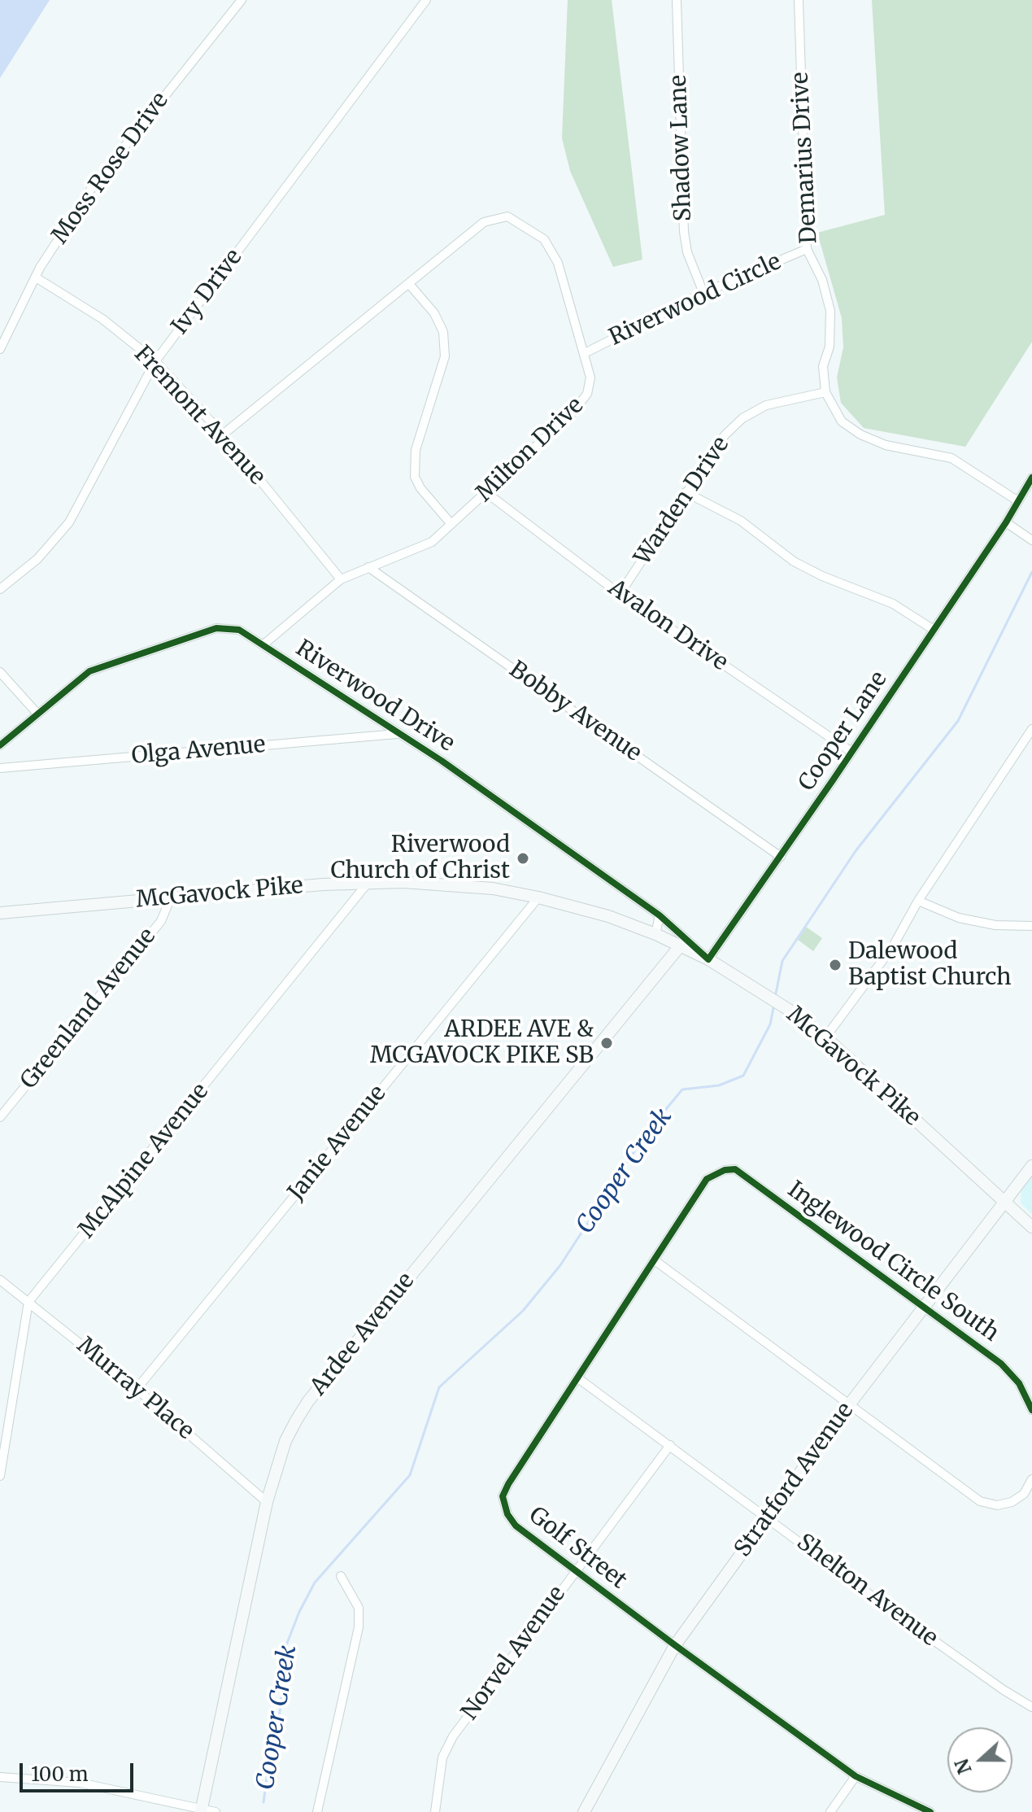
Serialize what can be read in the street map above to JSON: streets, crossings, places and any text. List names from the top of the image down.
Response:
{
  "streets": {
    "street": [
      "Shadow Lane",
      "Demarius Drive",
      "Moss Rose Drive",
      "Ivy Drive",
      "Riverwood Circle",
      "Fremont Avenue",
      "Milton Drive",
      "Warden Drive",
      "Avalon Drive",
      "Riverwood Drive",
      "Bobby Avenue",
      "Cooper Lane",
      "Olga Avenue",
      "McGavock Pike",
      "Greenland Avenue",
      "Janie Avenue",
      "McAlpine Avenue",
      "Inglewood Circle South",
      "Ardee Avenue",
      "Murray Place",
      "Stratford Avenue",
      "Golf Street",
      "Shelton Avenue",
      "Norvel Avenue"
    ]
  },
  "crossings": [
    ["Shadow Lane", "Riverwood Circle"],
    ["Demarius Drive", "Riverwood Circle"],
    ["Demarius Drive", "Warden Drive"],
    ["Demarius Drive", "Cooper Lane"],
    ["Moss Rose Drive", "Fremont Avenue"],
    ["Ivy Drive", "Fremont Avenue"],
    ["Riverwood Circle", "Milton Drive"],
    ["Fremont Avenue", "Milton Drive"],
    ["Milton Drive", "Avalon Drive"],
    ["Milton Drive", "Riverwood Drive"],
    ["Milton Drive", "Bobby Avenue"],
    ["Warden Drive", "Avalon Drive"],
    ["Avalon Drive", "Cooper Lane"],
    ["Riverwood Drive", "Cooper Lane"],
    ["Riverwood Drive", "Olga Avenue"],
    ["Riverwood Drive", "McGavock Pike"],
    ["Riverwood Drive", "Ardee Avenue"],
    ["Bobby Avenue", "Cooper Lane"],
    ["Cooper Lane", "McGavock Pike"],
    ["McGavock Pike", "Greenland Avenue"],
    ["McGavock Pike", "Janie Avenue"],
    ["McGavock Pike", "McAlpine Avenue"],
    ["McGavock Pike", "Ardee Avenue"],
    ["McGavock Pike", "Stratford Avenue"],
    ["Janie Avenue", "Murray Place"],
    ["McAlpine Avenue", "Murray Place"],
    ["Inglewood Circle South", "Stratford Avenue"],
    ["Inglewood Circle South", "Golf Street"],
    ["Ardee Avenue", "Murray Place"],
    ["Stratford Avenue", "Golf Street"],
    ["Stratford Avenue", "Shelton Avenue"],
    ["Golf Street", "Shelton Avenue"],
    ["Golf Street", "Norvel Avenue"],
    ["Shelton Avenue", "Norvel Avenue"]
  ],
  "water": ["Cooper Creek"],
  "places": ["Riverwood Church of Christ", "Dalewood Baptist Church", "ARDEE AVE & MCGAVOCK PIKE SB"],
  "scale_bar": "100 m",
  "north": "left"
}
